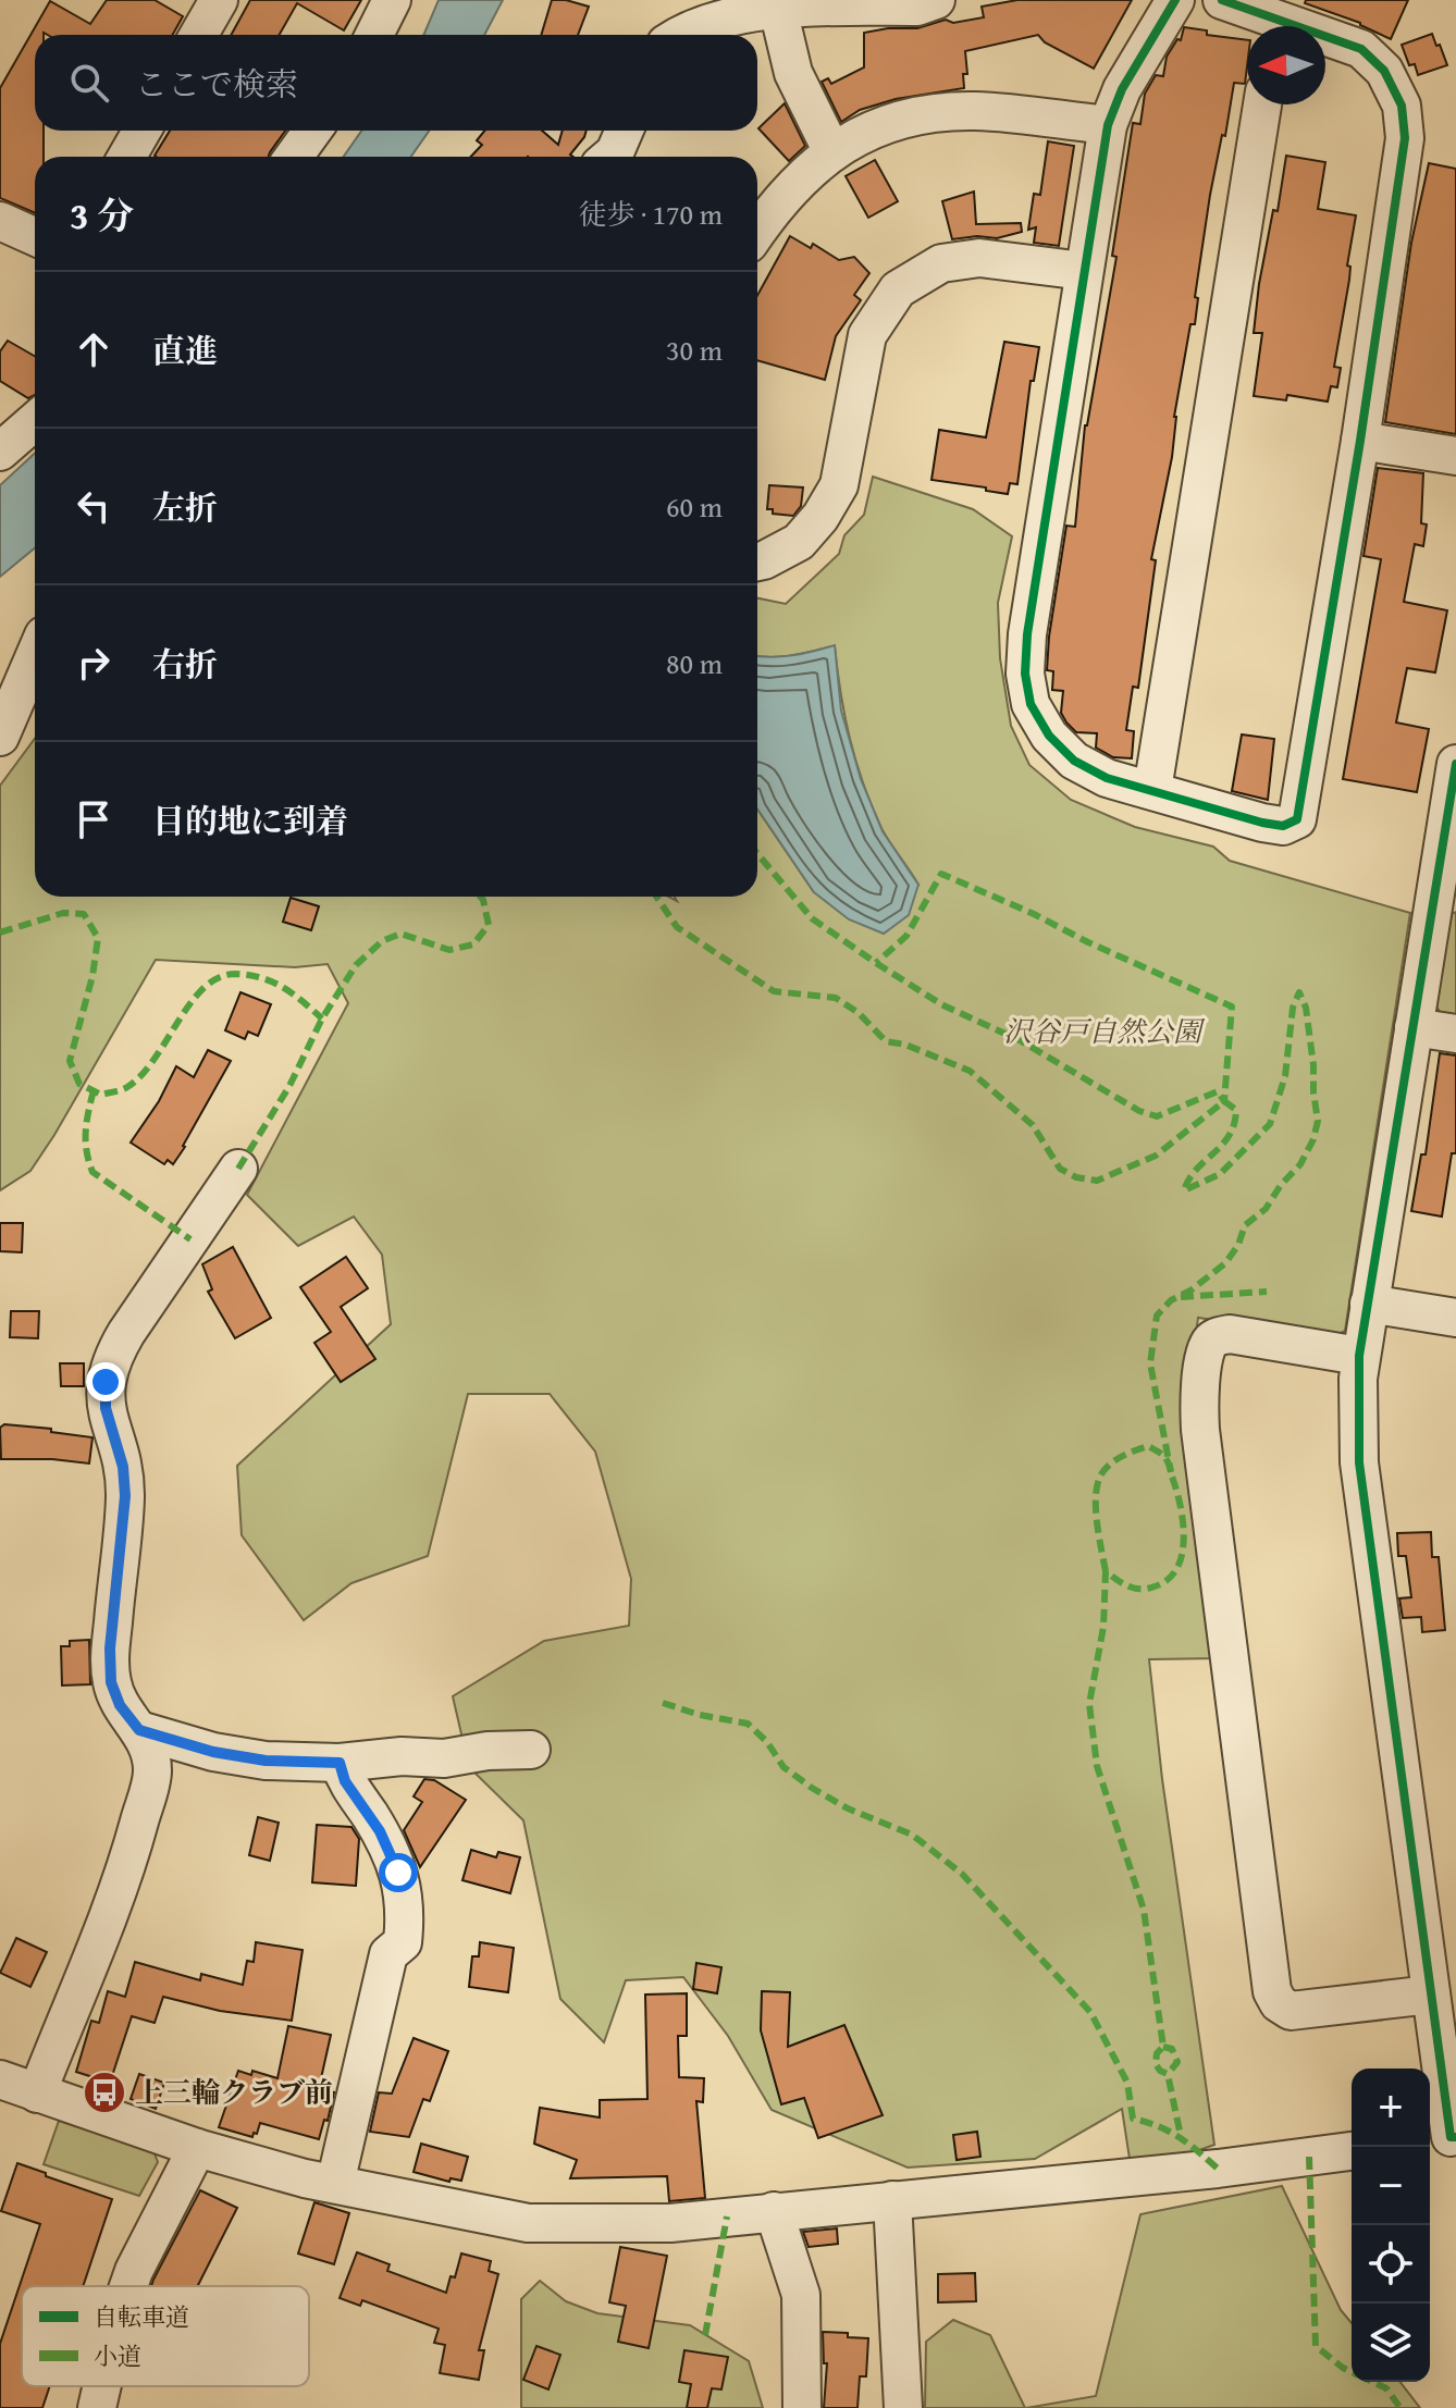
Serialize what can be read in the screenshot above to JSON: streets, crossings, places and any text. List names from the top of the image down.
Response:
{
  "parks": ["沢谷戸自然公園"],
  "places": {
    "bus stop": ["上三輪クラブ前"]
  },
  "legend": ["自転車道", "小道"],
  "north": "left",
  "page": {
    "search": "ここで検索",
    "heading": ["3 分", "徒歩 · 170 m"],
    "list": [
      ["直進", "30 m"],
      ["左折", "60 m"],
      ["右折", "80 m"],
      "目的地に到着"
    ],
    "map_buttons": ["+", "−"]
  }
}
